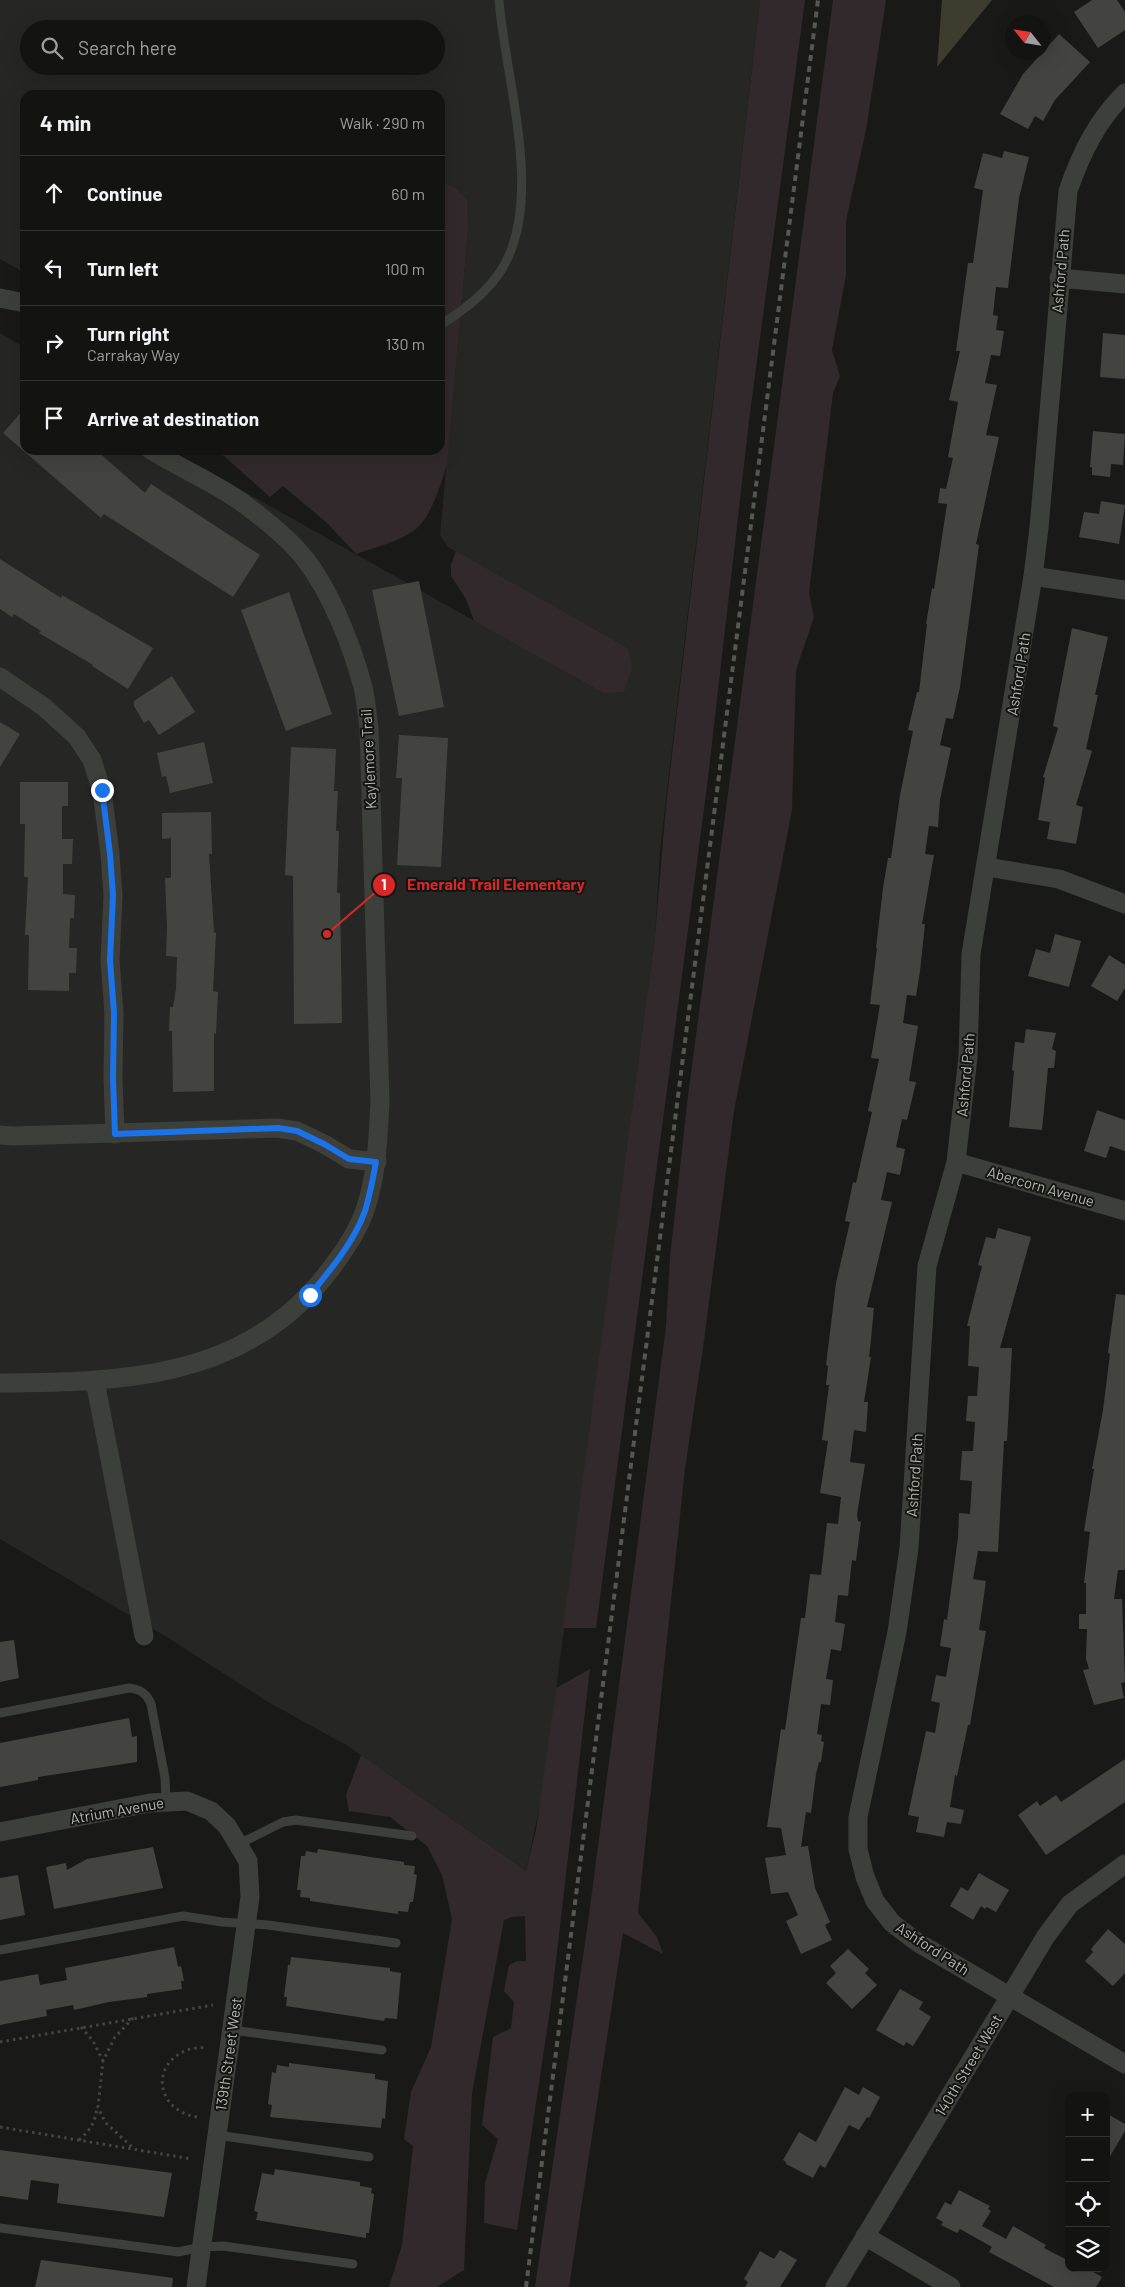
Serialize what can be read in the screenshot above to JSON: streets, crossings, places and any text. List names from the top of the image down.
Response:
{
  "streets": {
    "street": [
      "Ashford Path",
      "Kaylemore Trail",
      "Abercorn Avenue",
      "Atrium Avenue",
      "139th Street West",
      "140th Street West"
    ]
  },
  "crossings": [
    ["Ashford Path", "Abercorn Avenue"],
    ["Ashford Path", "140th Street West"],
    ["Atrium Avenue", "139th Street West"]
  ],
  "places": ["Emerald Trail Elementary"],
  "north": "top left",
  "page": {
    "search": "Search here",
    "heading": ["4 min", "Walk · 290 m"],
    "list": [
      ["Continue", "60 m"],
      ["Turn left", "100 m"],
      ["Turn right", "Carrakay Way", "130 m"],
      "Arrive at destination"
    ],
    "map_buttons": ["+", "−"]
  }
}
